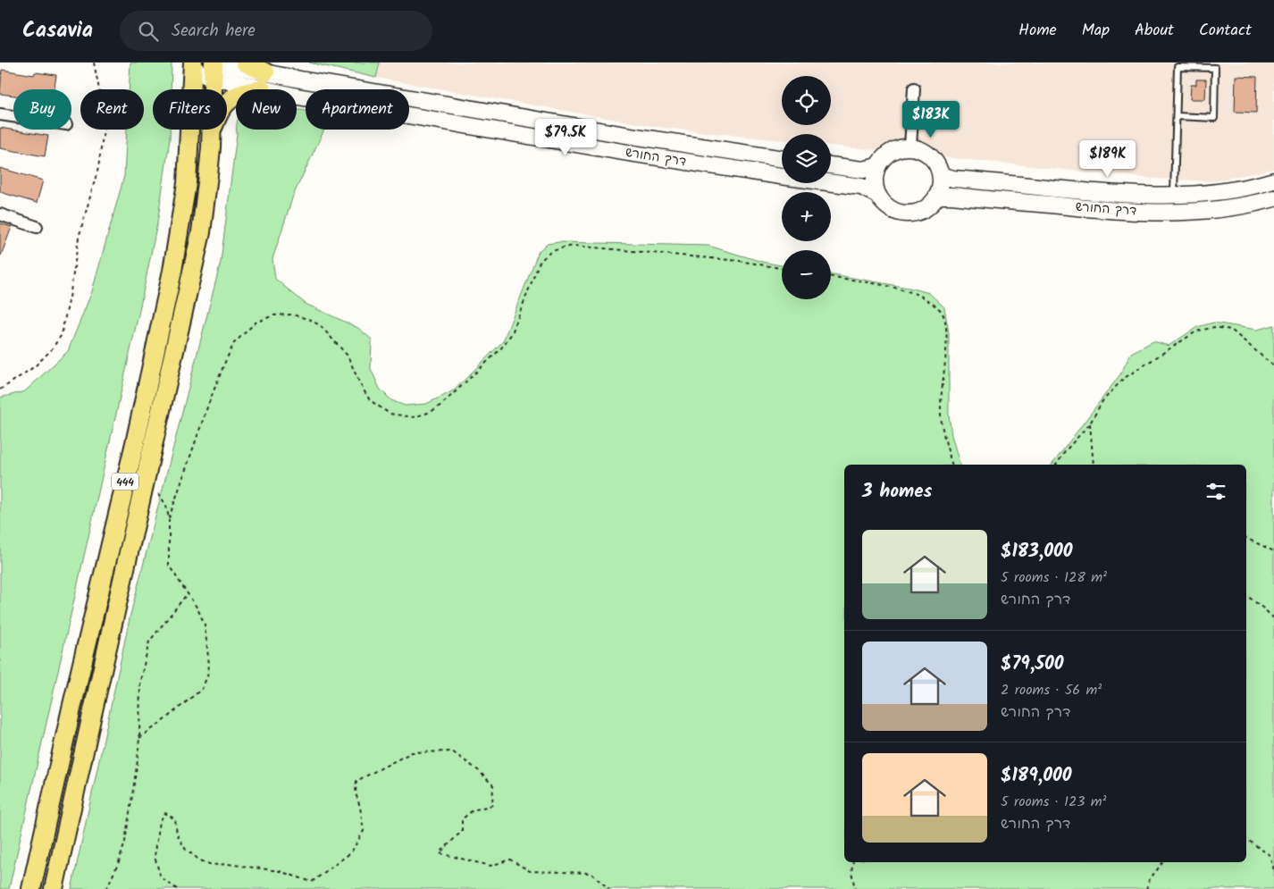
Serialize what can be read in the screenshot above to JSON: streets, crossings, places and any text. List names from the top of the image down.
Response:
{
  "streets": {
    "main road": ["444"],
    "street": ["דרך החורש"]
  },
  "crossings": [
    ["דרך החורש", "444"]
  ],
  "page": {
    "header": "Casavia",
    "search": "Search here",
    "nav": [
      "Home",
      "Map",
      "About",
      "Contact"
    ],
    "map_buttons": ["+", "−"],
    "chip": [
      "Buy",
      "Rent",
      "Filters",
      "New",
      "Apartment"
    ],
    "price": ["$183K", "$79.5K", "$189K"],
    "heading": "3 homes",
    "list": [
      {
        "name": "$183,000",
        "note": "5 rooms · 128 m² · דרך החורש"
      },
      {
        "name": "$79,500",
        "note": "2 rooms · 56 m² · דרך החורש"
      },
      {
        "name": "$189,000",
        "note": "5 rooms · 123 m² · דרך החורש"
      }
    ]
  }
}
